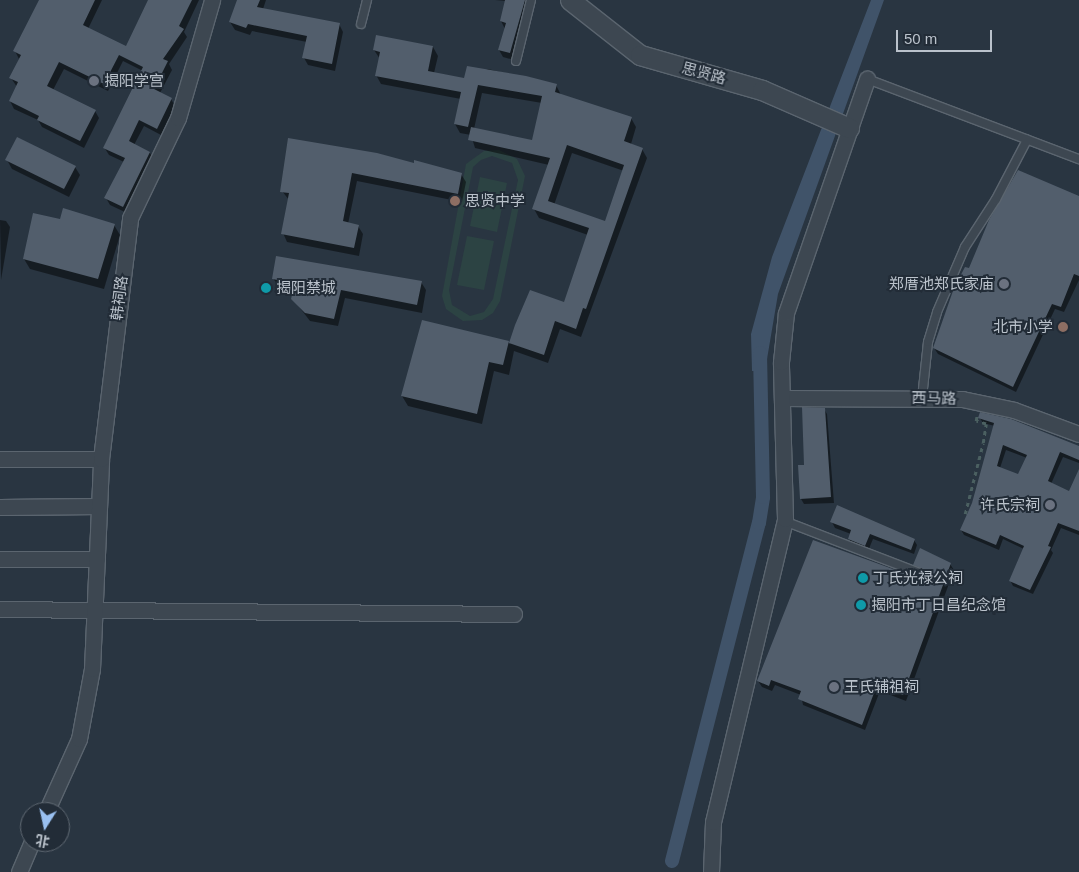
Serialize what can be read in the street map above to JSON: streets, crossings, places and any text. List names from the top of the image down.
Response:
{
  "streets": {
    "street": ["思贤路", "韩祠路", "西马路"]
  },
  "places": [
    "揭阳学宫",
    "思贤中学",
    "郑厝池郑氏家庙",
    "揭阳禁城",
    "北市小学",
    "许氏宗祠",
    "丁氏光禄公祠",
    "揭阳市丁日昌纪念馆",
    "王氏辅祖祠"
  ],
  "scale_bar": "50 m",
  "north": "bottom"
}
